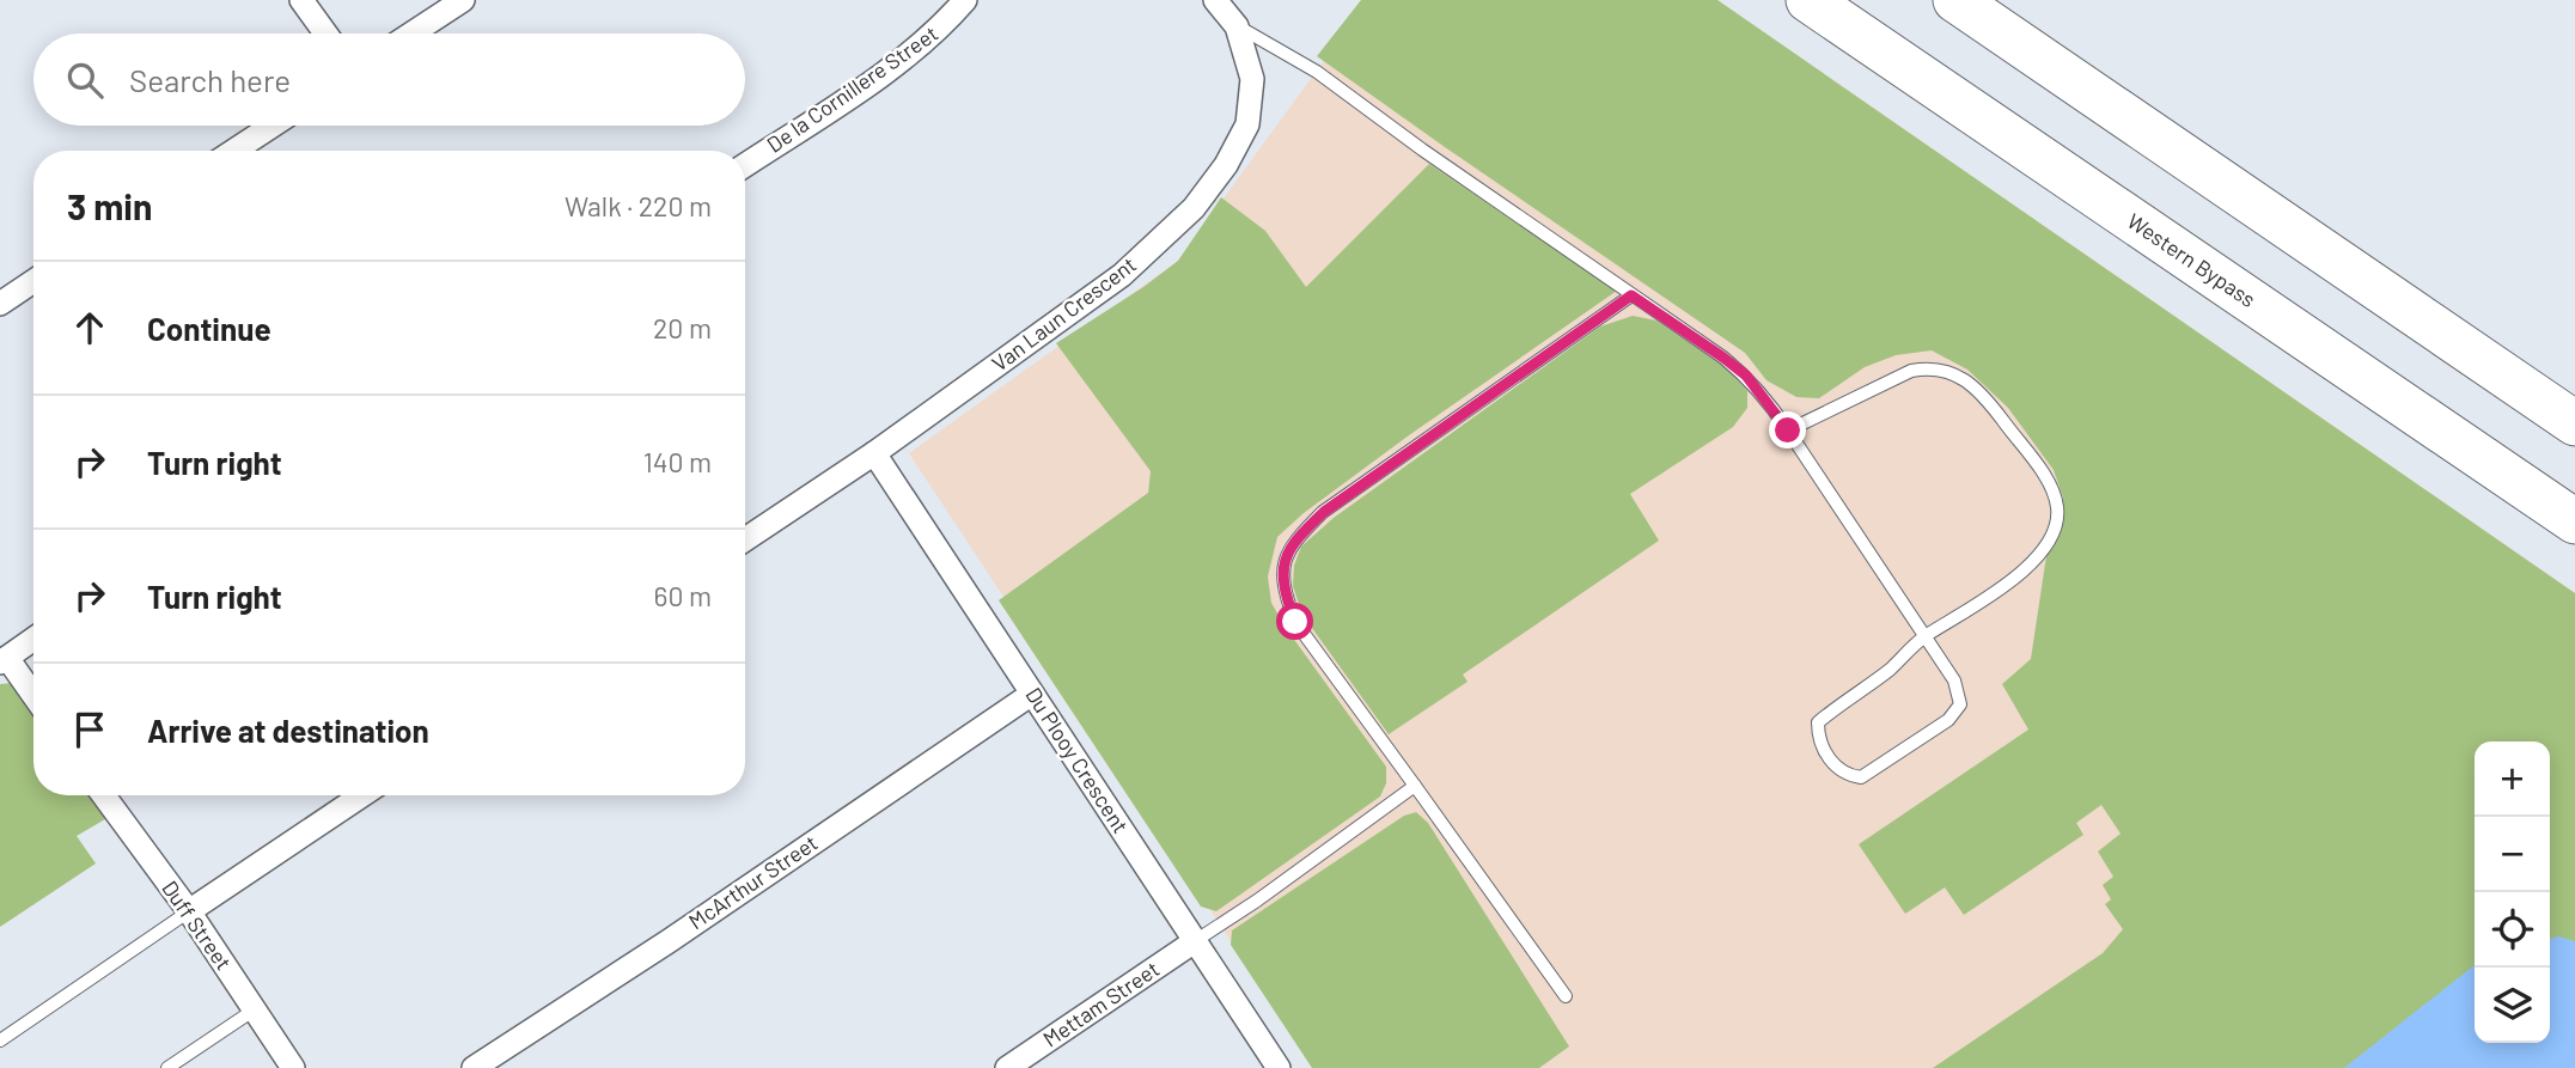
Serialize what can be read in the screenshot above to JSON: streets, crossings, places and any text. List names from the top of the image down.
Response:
{
  "streets": {
    "highway": ["Western Bypass"],
    "street": [
      "De la Cornillere Street",
      "Van Laun Crescent",
      "Du Plooy Crescent",
      "McArthur Street",
      "Duff Street",
      "Mettam Street"
    ]
  },
  "crossings": [
    ["Van Laun Crescent", "Du Plooy Crescent"],
    ["Du Plooy Crescent", "McArthur Street"],
    ["Du Plooy Crescent", "Mettam Street"]
  ],
  "page": {
    "search": "Search here",
    "heading": ["3 min", "Walk · 220 m"],
    "list": [
      ["Continue", "20 m"],
      ["Turn right", "140 m"],
      ["Turn right", "60 m"],
      "Arrive at destination"
    ],
    "map_buttons": ["+", "−"]
  }
}
